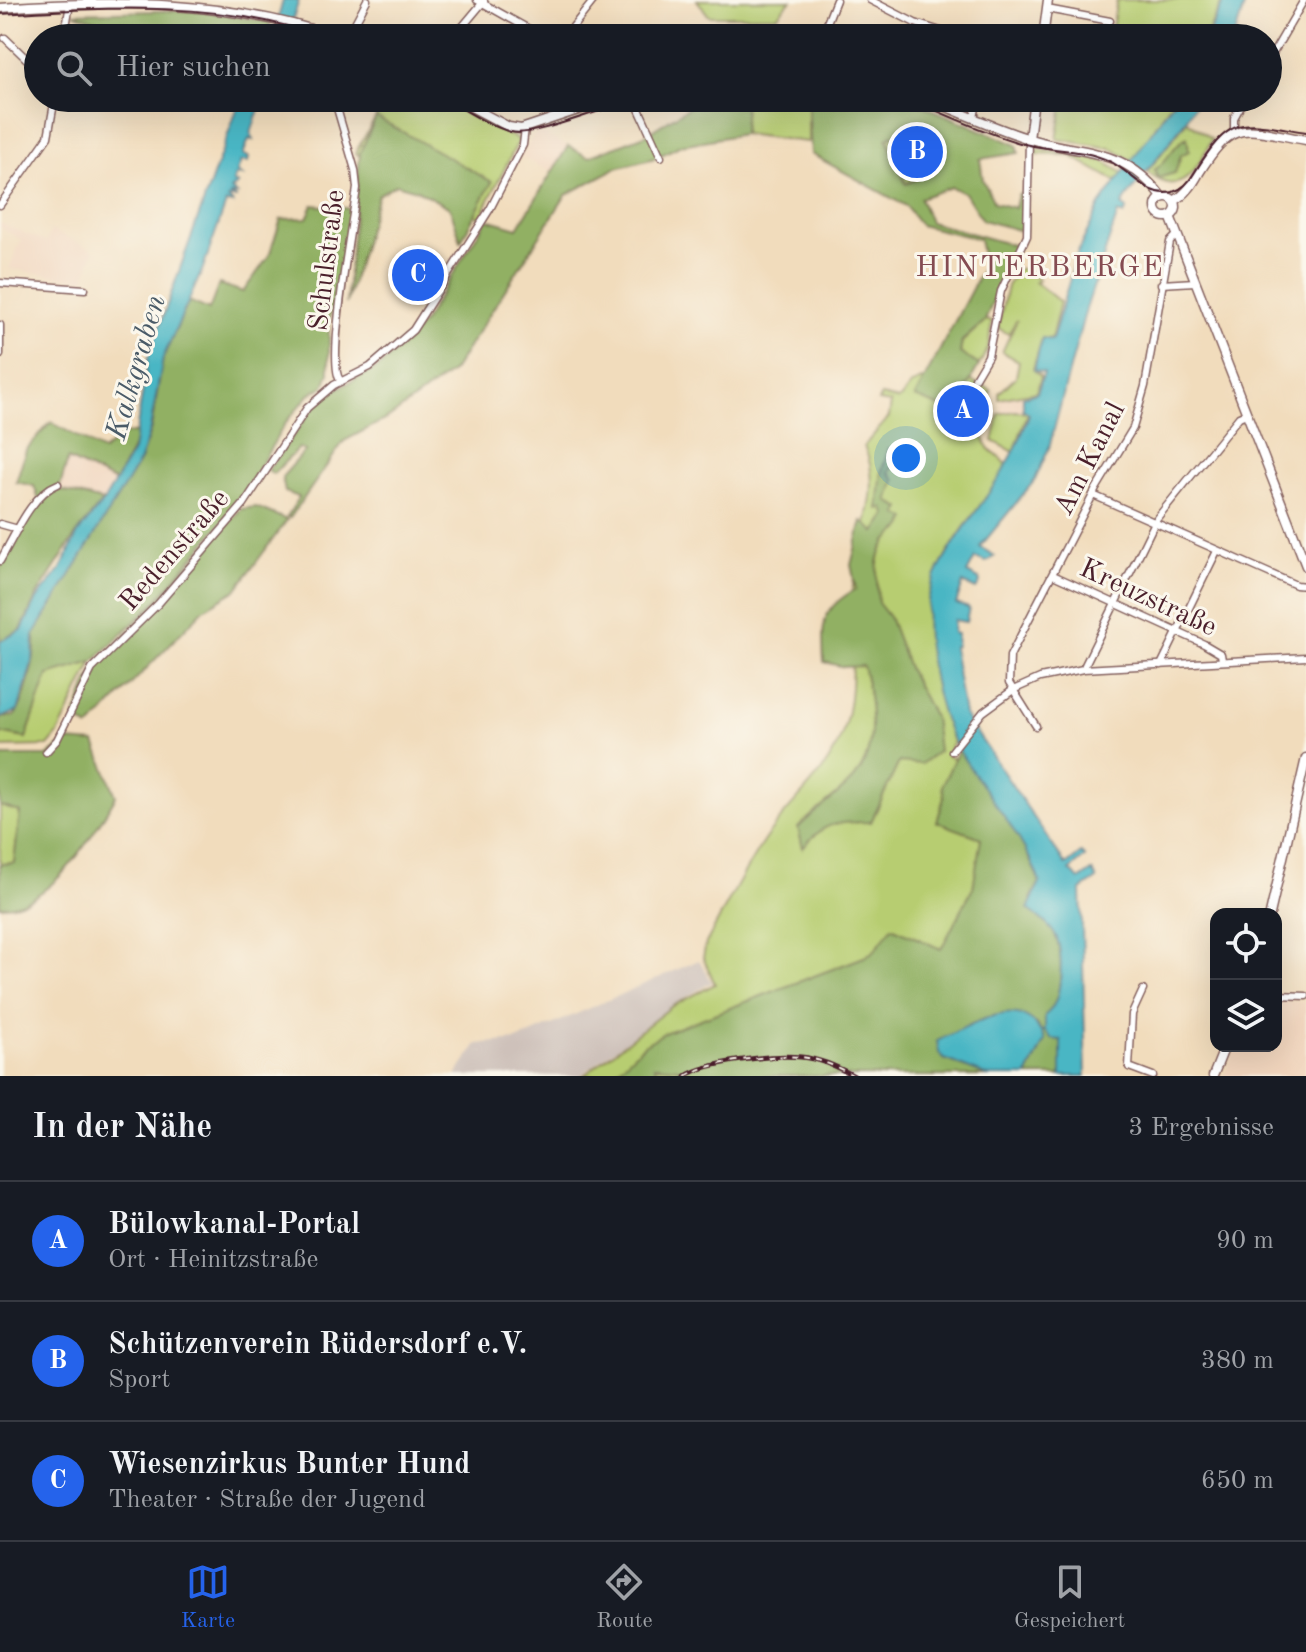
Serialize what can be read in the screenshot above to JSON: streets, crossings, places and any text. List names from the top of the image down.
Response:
{
  "streets": {
    "street": [
      "Schulstraße",
      "Am Kanal",
      "Redenstraße",
      "Kreuzstraße"
    ]
  },
  "crossings": [
    ["Schulstraße", "Redenstraße"],
    ["Am Kanal", "Kreuzstraße"]
  ],
  "districts": ["HINTERBERGE"],
  "water": ["Kalkgraben"],
  "page": {
    "search": "Hier suchen",
    "pins": ["B", "C", "A"],
    "heading": ["In der Nähe", "3 Ergebnisse"],
    "list": [
      {
        "mark": "A",
        "name": "Bülowkanal-Portal",
        "note": "Ort · Heinitzstraße",
        "value": "90 m"
      },
      {
        "mark": "B",
        "name": "Schützenverein Rüdersdorf e.V.",
        "note": "Sport",
        "value": "380 m"
      },
      {
        "mark": "C",
        "name": "Wiesenzirkus Bunter Hund",
        "note": "Theater · Straße der Jugend",
        "value": "650 m"
      }
    ],
    "nav": ["Karte", "Route", "Gespeichert"]
  }
}
